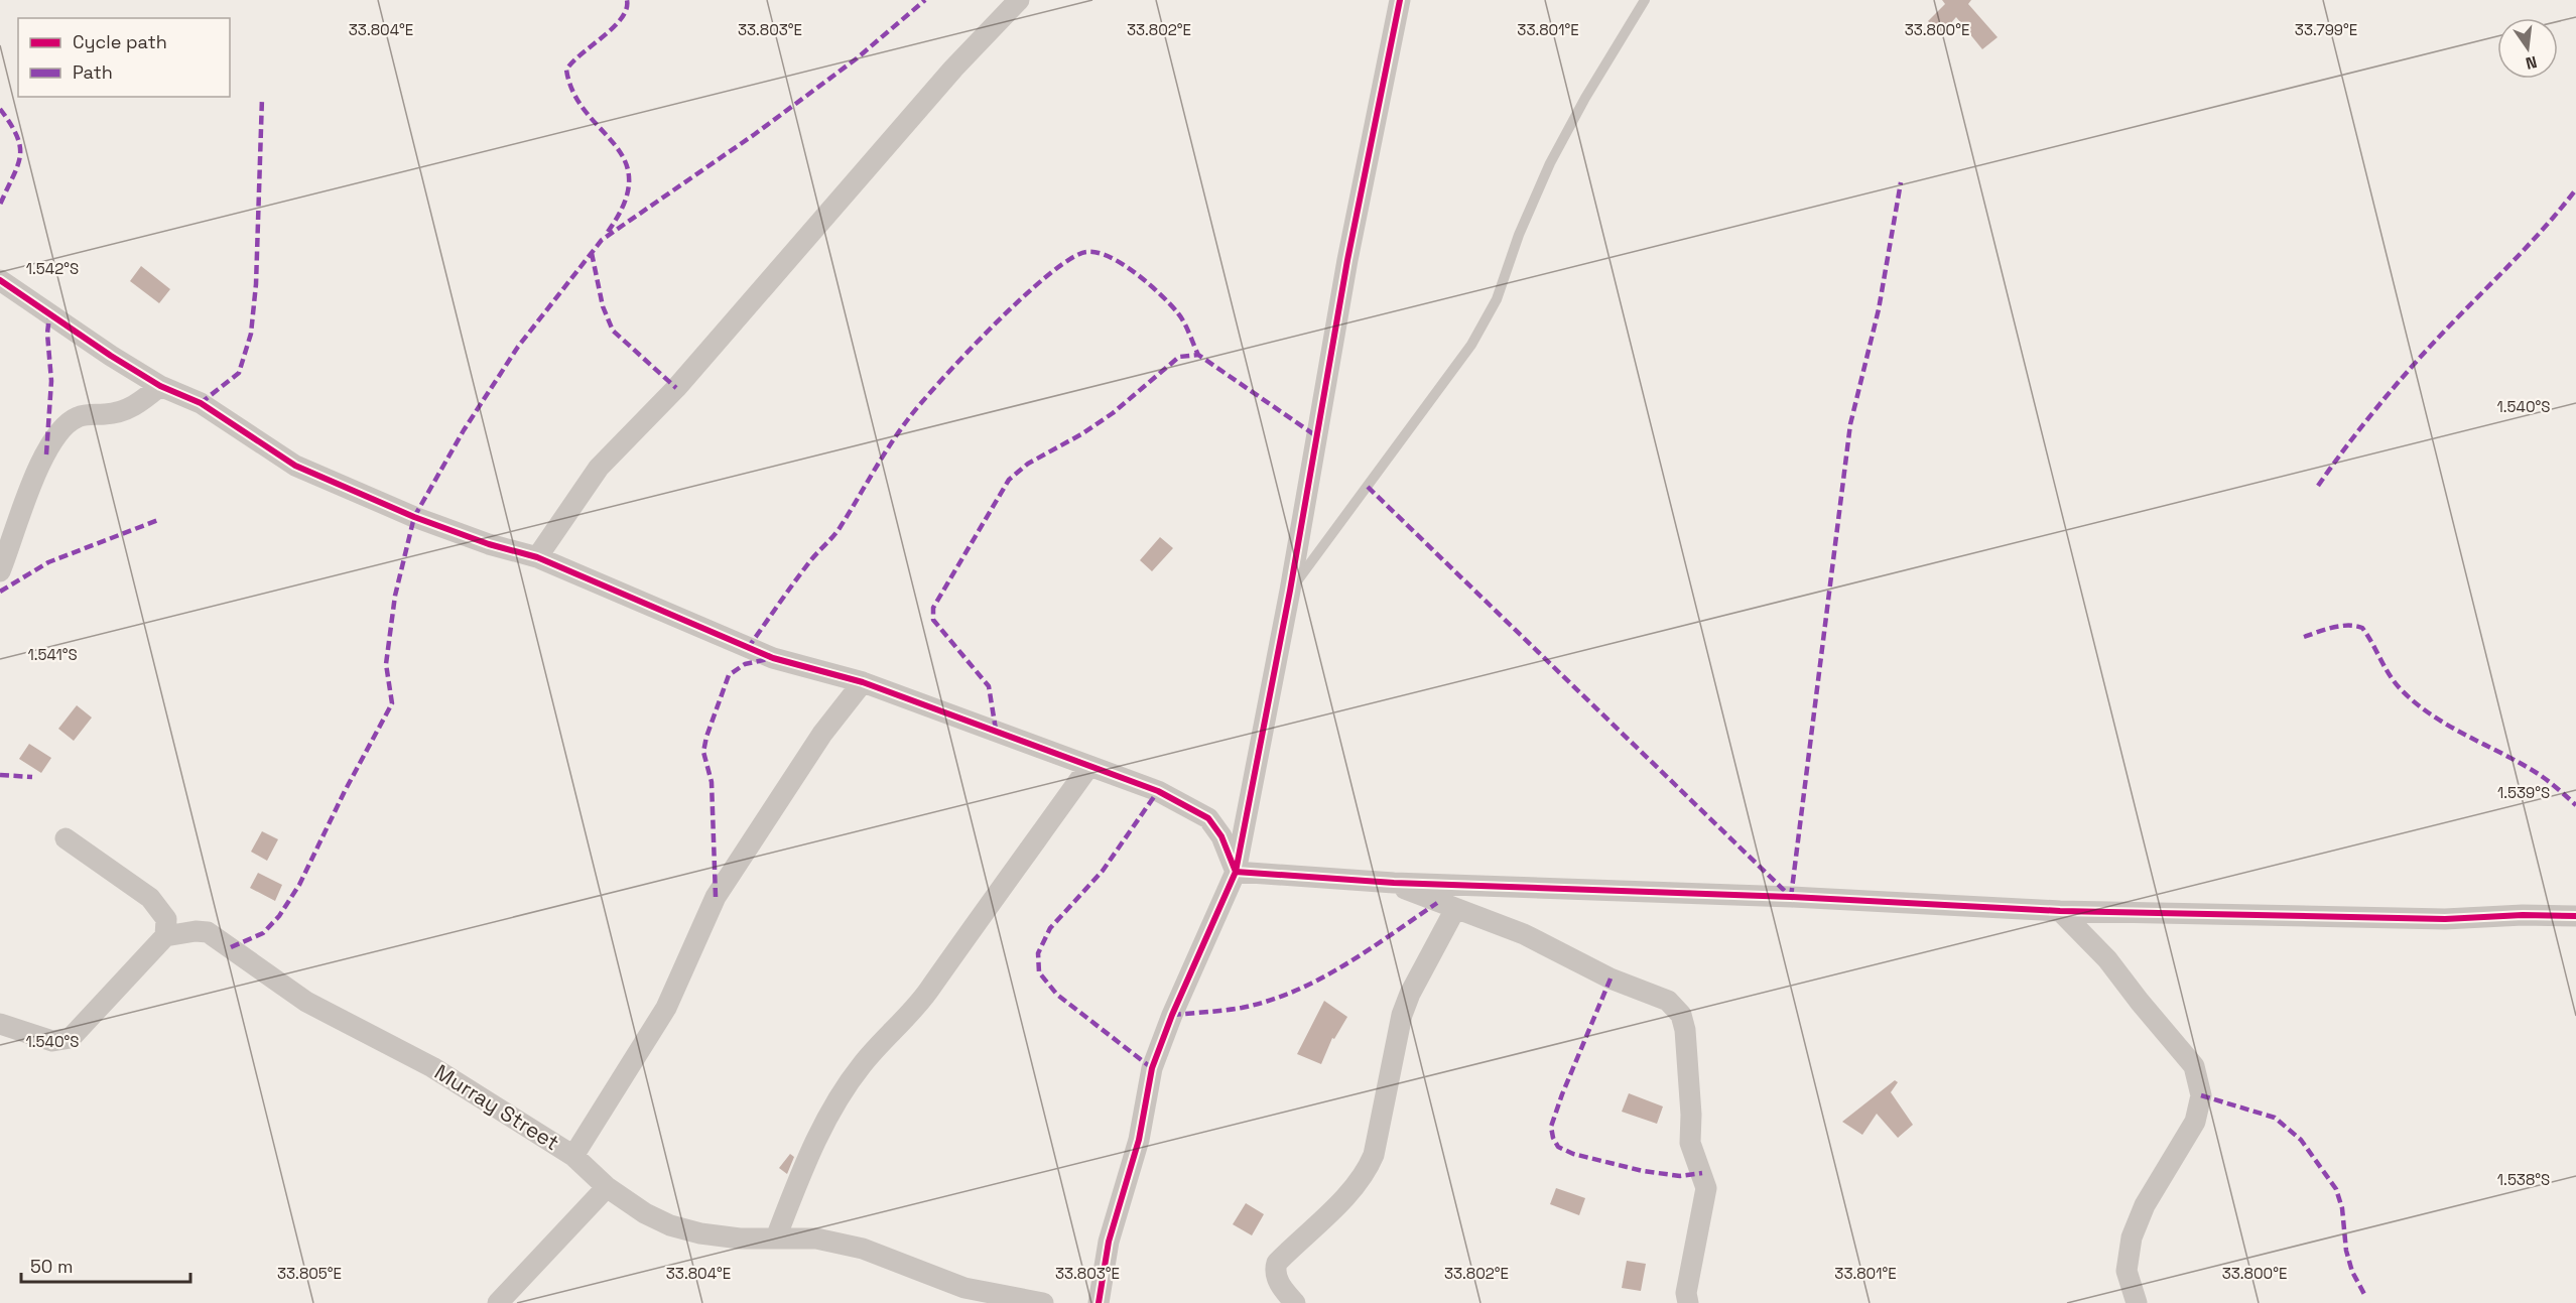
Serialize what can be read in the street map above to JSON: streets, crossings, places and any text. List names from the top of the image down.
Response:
{
  "streets": {
    "street": ["Murray Street"]
  },
  "legend": ["Cycle path", "Path"],
  "scale_bar": "50 m",
  "north": "bottom",
  "coordinates": [
    "33.804°E",
    "33.803°E",
    "33.802°E",
    "33.801°E",
    "33.800°E",
    "33.799°E",
    "1.542°S",
    "1.540°S",
    "1.541°S",
    "1.539°S",
    "1.538°S",
    "33.805°E"
  ]
}
